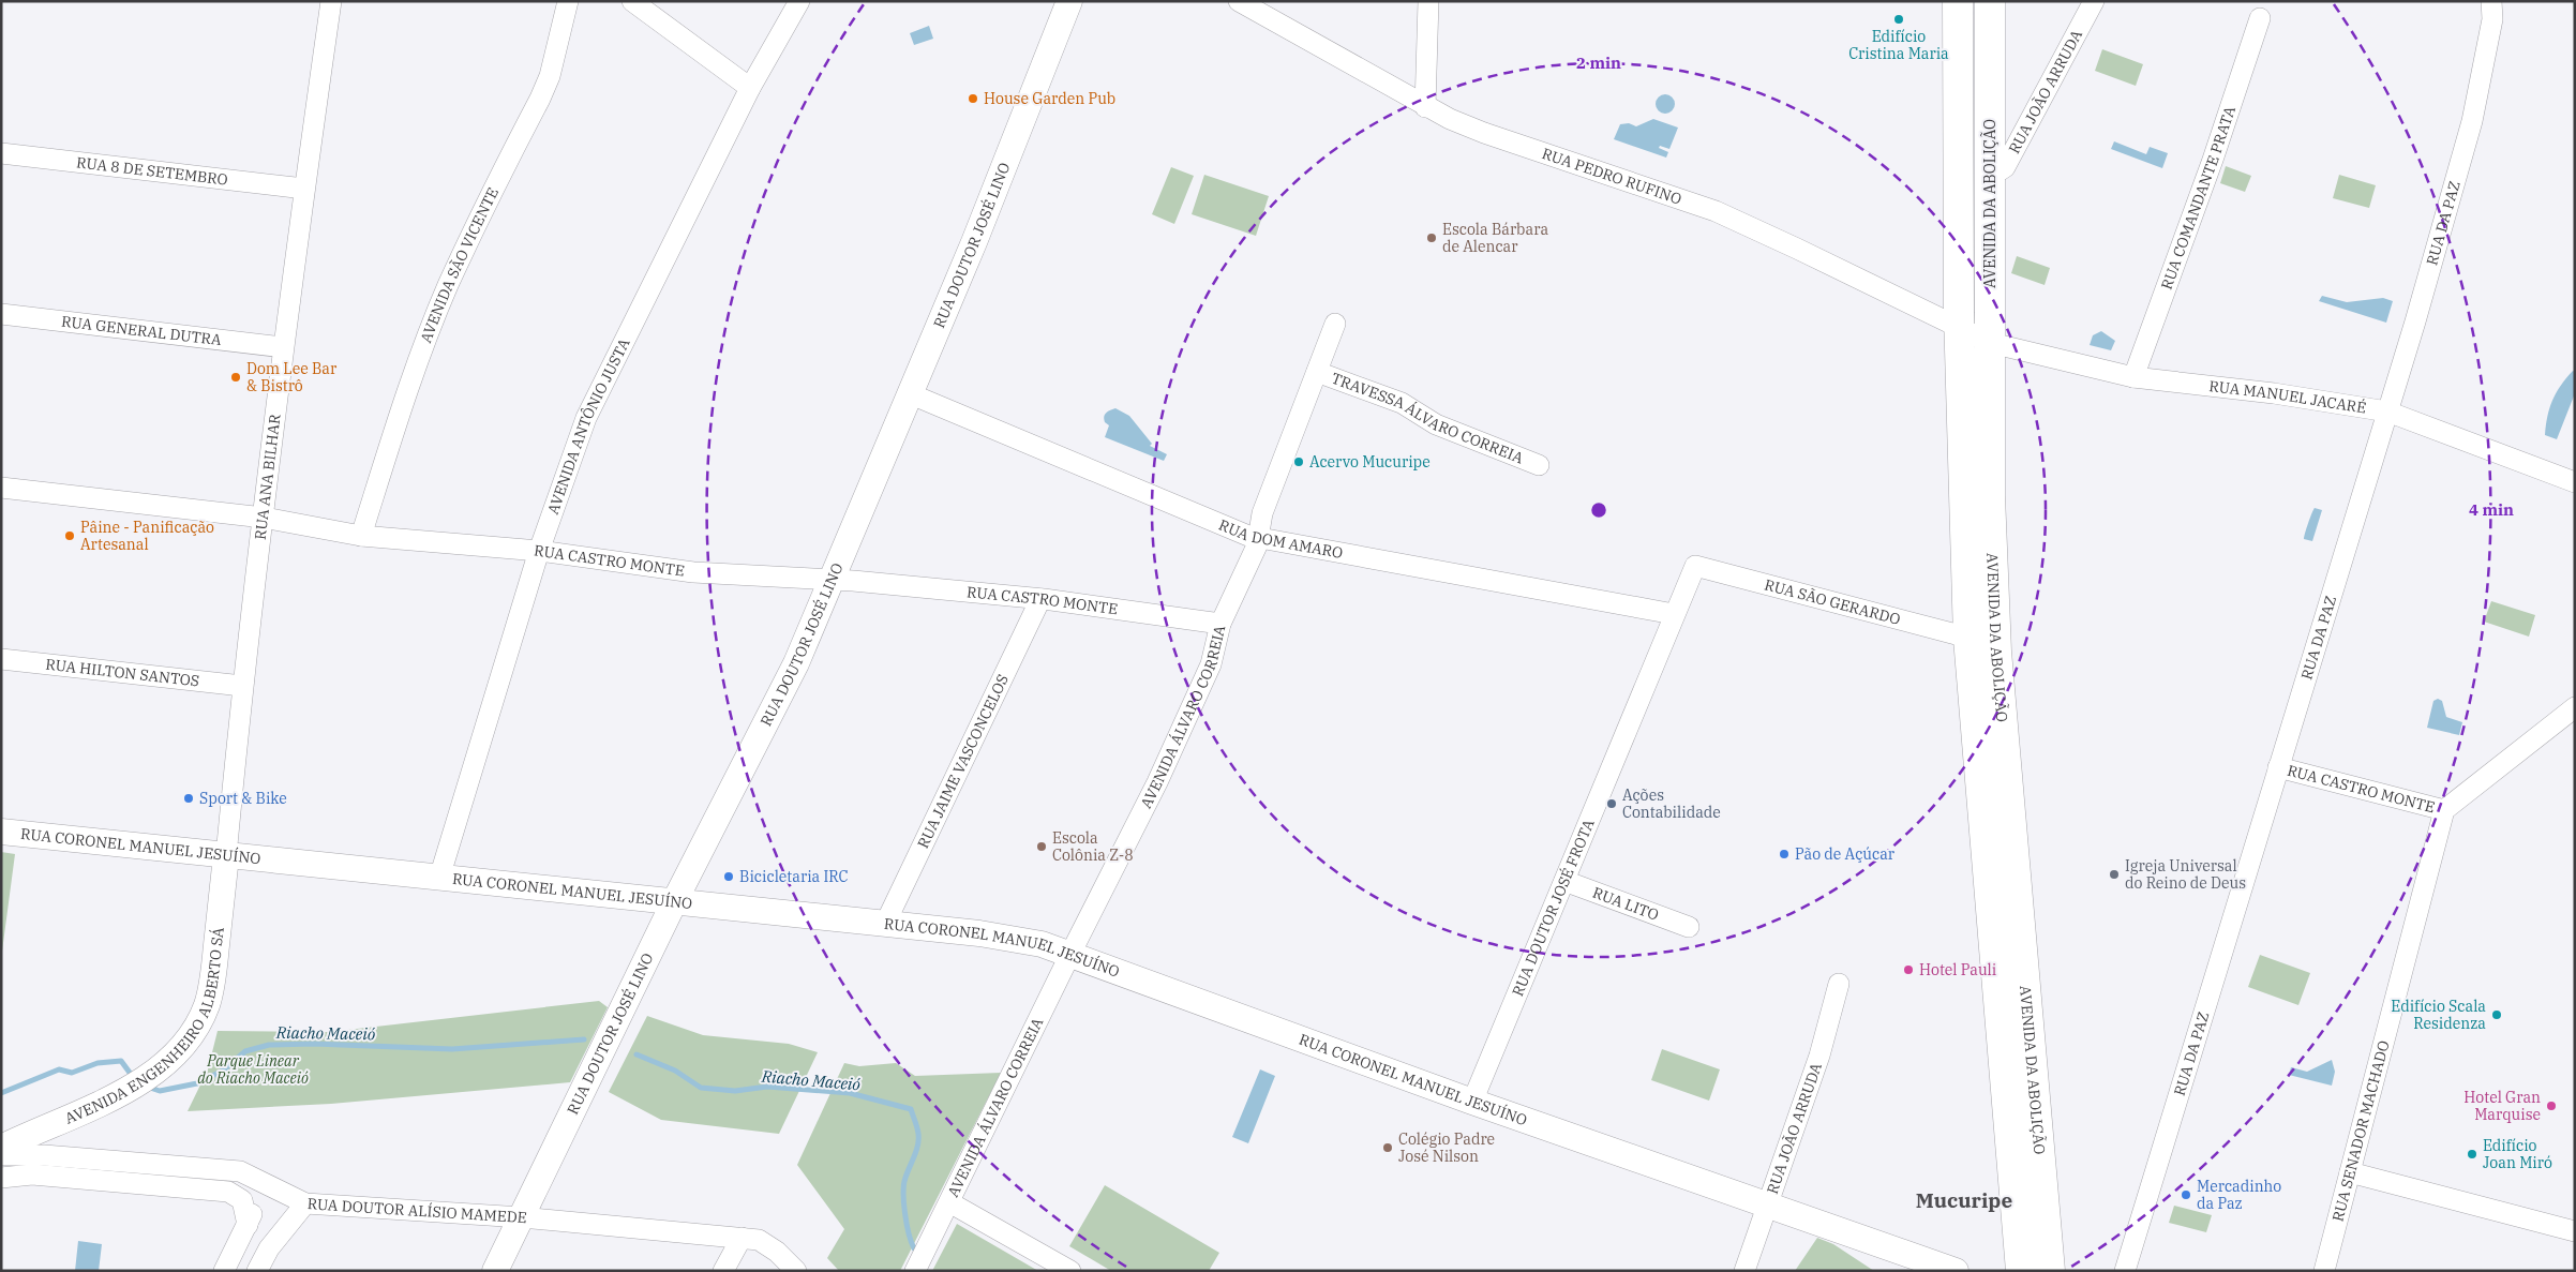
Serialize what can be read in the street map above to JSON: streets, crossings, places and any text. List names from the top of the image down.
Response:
{
  "streets": {
    "main road": ["AVENIDA DA ABOLIÇÃO"],
    "street": [
      "RUA JOÃO ARRUDA",
      "RUA 8 DE SETEMBRO",
      "RUA PEDRO RUFINO",
      "RUA COMANDANTE PRATA",
      "RUA DA PAZ",
      "RUA DOUTOR JOSÉ LINO",
      "AVENIDA SÃO VICENTE",
      "RUA GENERAL DUTRA",
      "RUA MANUEL JACARÉ",
      "TRAVESSA ÁLVARO CORREIA",
      "AVENIDA ANTÔNIO JUSTA",
      "RUA ANA BILHAR",
      "RUA DOM AMARO",
      "RUA CASTRO MONTE",
      "RUA SÃO GERARDO",
      "RUA HILTON SANTOS",
      "AVENIDA ÁLVARO CORREIA",
      "RUA JAIME VASCONCELOS",
      "RUA CORONEL MANUEL JESUÍNO",
      "RUA LITO",
      "RUA DOUTOR JOSÉ FROTA",
      "AVENIDA ENGENHEIRO ALBERTO SÁ",
      "RUA SENADOR MACHADO",
      "RUA DOUTOR ALÍSIO MAMEDE"
    ]
  },
  "crossings": [
    ["RUA JOÃO ARRUDA", "AVENIDA DA ABOLIÇÃO"],
    ["RUA JOÃO ARRUDA", "RUA CORONEL MANUEL JESUÍNO"],
    ["RUA 8 DE SETEMBRO", "RUA ANA BILHAR"],
    ["RUA PEDRO RUFINO", "AVENIDA DA ABOLIÇÃO"],
    ["RUA PEDRO RUFINO", "RUA MANUEL JACARÉ"],
    ["RUA COMANDANTE PRATA", "RUA MANUEL JACARÉ"],
    ["AVENIDA DA ABOLIÇÃO", "RUA MANUEL JACARÉ"],
    ["AVENIDA DA ABOLIÇÃO", "RUA SÃO GERARDO"],
    ["RUA DA PAZ", "RUA MANUEL JACARÉ"],
    ["RUA DA PAZ", "RUA CASTRO MONTE"],
    ["RUA DOUTOR JOSÉ LINO", "RUA DOM AMARO"],
    ["RUA DOUTOR JOSÉ LINO", "RUA CASTRO MONTE"],
    ["RUA DOUTOR JOSÉ LINO", "RUA CORONEL MANUEL JESUÍNO"],
    ["RUA DOUTOR JOSÉ LINO", "RUA DOUTOR ALÍSIO MAMEDE"],
    ["AVENIDA SÃO VICENTE", "RUA CASTRO MONTE"],
    ["RUA GENERAL DUTRA", "RUA ANA BILHAR"],
    ["TRAVESSA ÁLVARO CORREIA", "AVENIDA ÁLVARO CORREIA"],
    ["AVENIDA ANTÔNIO JUSTA", "RUA CASTRO MONTE"],
    ["AVENIDA ANTÔNIO JUSTA", "RUA CORONEL MANUEL JESUÍNO"],
    ["RUA ANA BILHAR", "RUA CASTRO MONTE"],
    ["RUA ANA BILHAR", "RUA HILTON SANTOS"],
    ["RUA ANA BILHAR", "RUA CORONEL MANUEL JESUÍNO"],
    ["RUA ANA BILHAR", "AVENIDA ENGENHEIRO ALBERTO SÁ"],
    ["RUA DOM AMARO", "AVENIDA ÁLVARO CORREIA"],
    ["RUA DOM AMARO", "RUA DOUTOR JOSÉ FROTA"],
    ["RUA CASTRO MONTE", "AVENIDA ÁLVARO CORREIA"],
    ["RUA CASTRO MONTE", "RUA JAIME VASCONCELOS"],
    ["RUA CASTRO MONTE", "RUA SENADOR MACHADO"],
    ["RUA SÃO GERARDO", "RUA DOUTOR JOSÉ FROTA"],
    ["AVENIDA ÁLVARO CORREIA", "RUA CORONEL MANUEL JESUÍNO"],
    ["RUA JAIME VASCONCELOS", "RUA CORONEL MANUEL JESUÍNO"],
    ["RUA CORONEL MANUEL JESUÍNO", "RUA DOUTOR JOSÉ FROTA"],
    ["RUA CORONEL MANUEL JESUÍNO", "AVENIDA ENGENHEIRO ALBERTO SÁ"],
    ["RUA LITO", "RUA DOUTOR JOSÉ FROTA"]
  ],
  "districts": ["Mucuripe"],
  "water": ["Riacho Maceió"],
  "parks": ["Parque Linear do Riacho Maceió"],
  "places": [
    "Edifício Cristina Maria",
    "House Garden Pub",
    "Escola Bárbara de Alencar",
    "Dom Lee Bar & Bistrô",
    "Acervo Mucuripe",
    "Pâine - Panificação Artesanal",
    "Sport & Bike",
    "Ações Contabilidade",
    "Escola Colônia Z-8",
    "Pão de Açúcar",
    "Igreja Universal do Reino de Deus",
    "Bicicletaria IRC",
    "Hotel Pauli",
    "Edifício Scala Residenza",
    "Hotel Gran Marquise",
    "Colégio Padre José Nilson",
    "Edifício Joan Miró",
    "Mercadinho da Paz"
  ],
  "rings": ["2 min", "4 min"]
}
